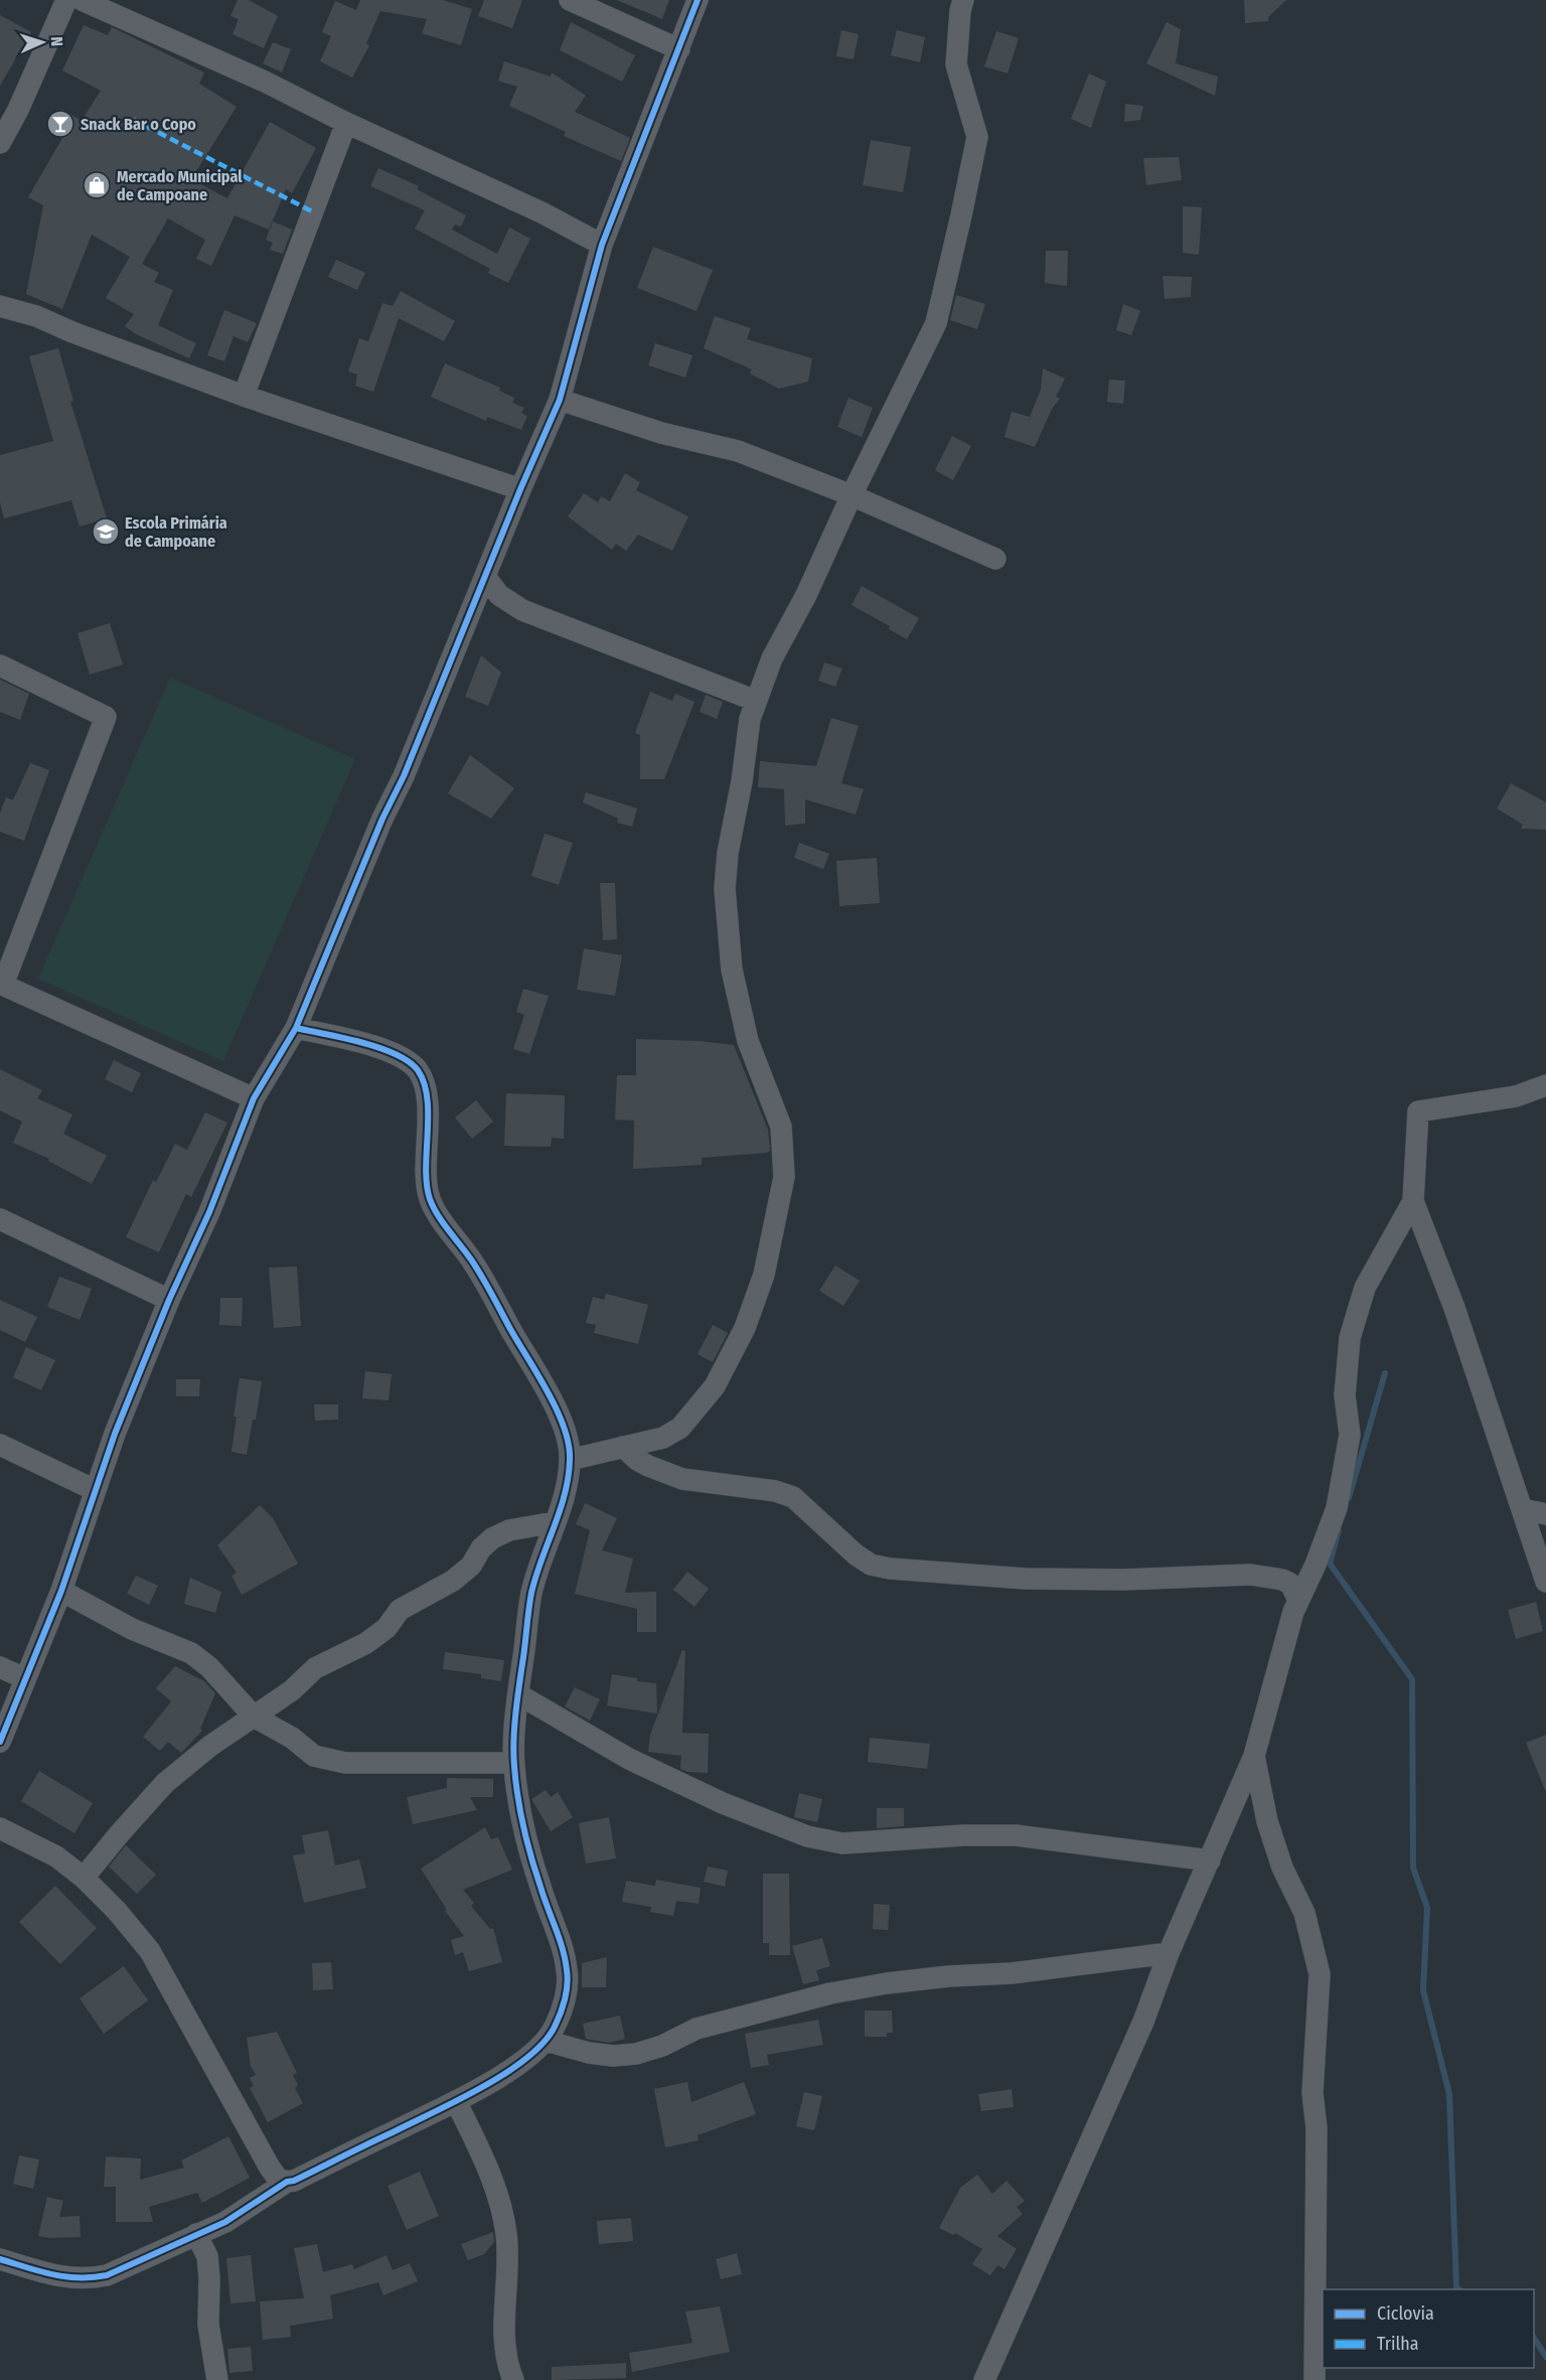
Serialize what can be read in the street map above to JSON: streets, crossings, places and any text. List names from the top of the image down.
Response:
{
  "places": {
    "bar": ["Snack Bar o Copo"],
    "shop": ["Mercado Municipal de Campoane"],
    "school or university": ["Escola Primária de Campoane"]
  },
  "legend": ["Ciclovia", "Trilha"],
  "north": "right"
}
